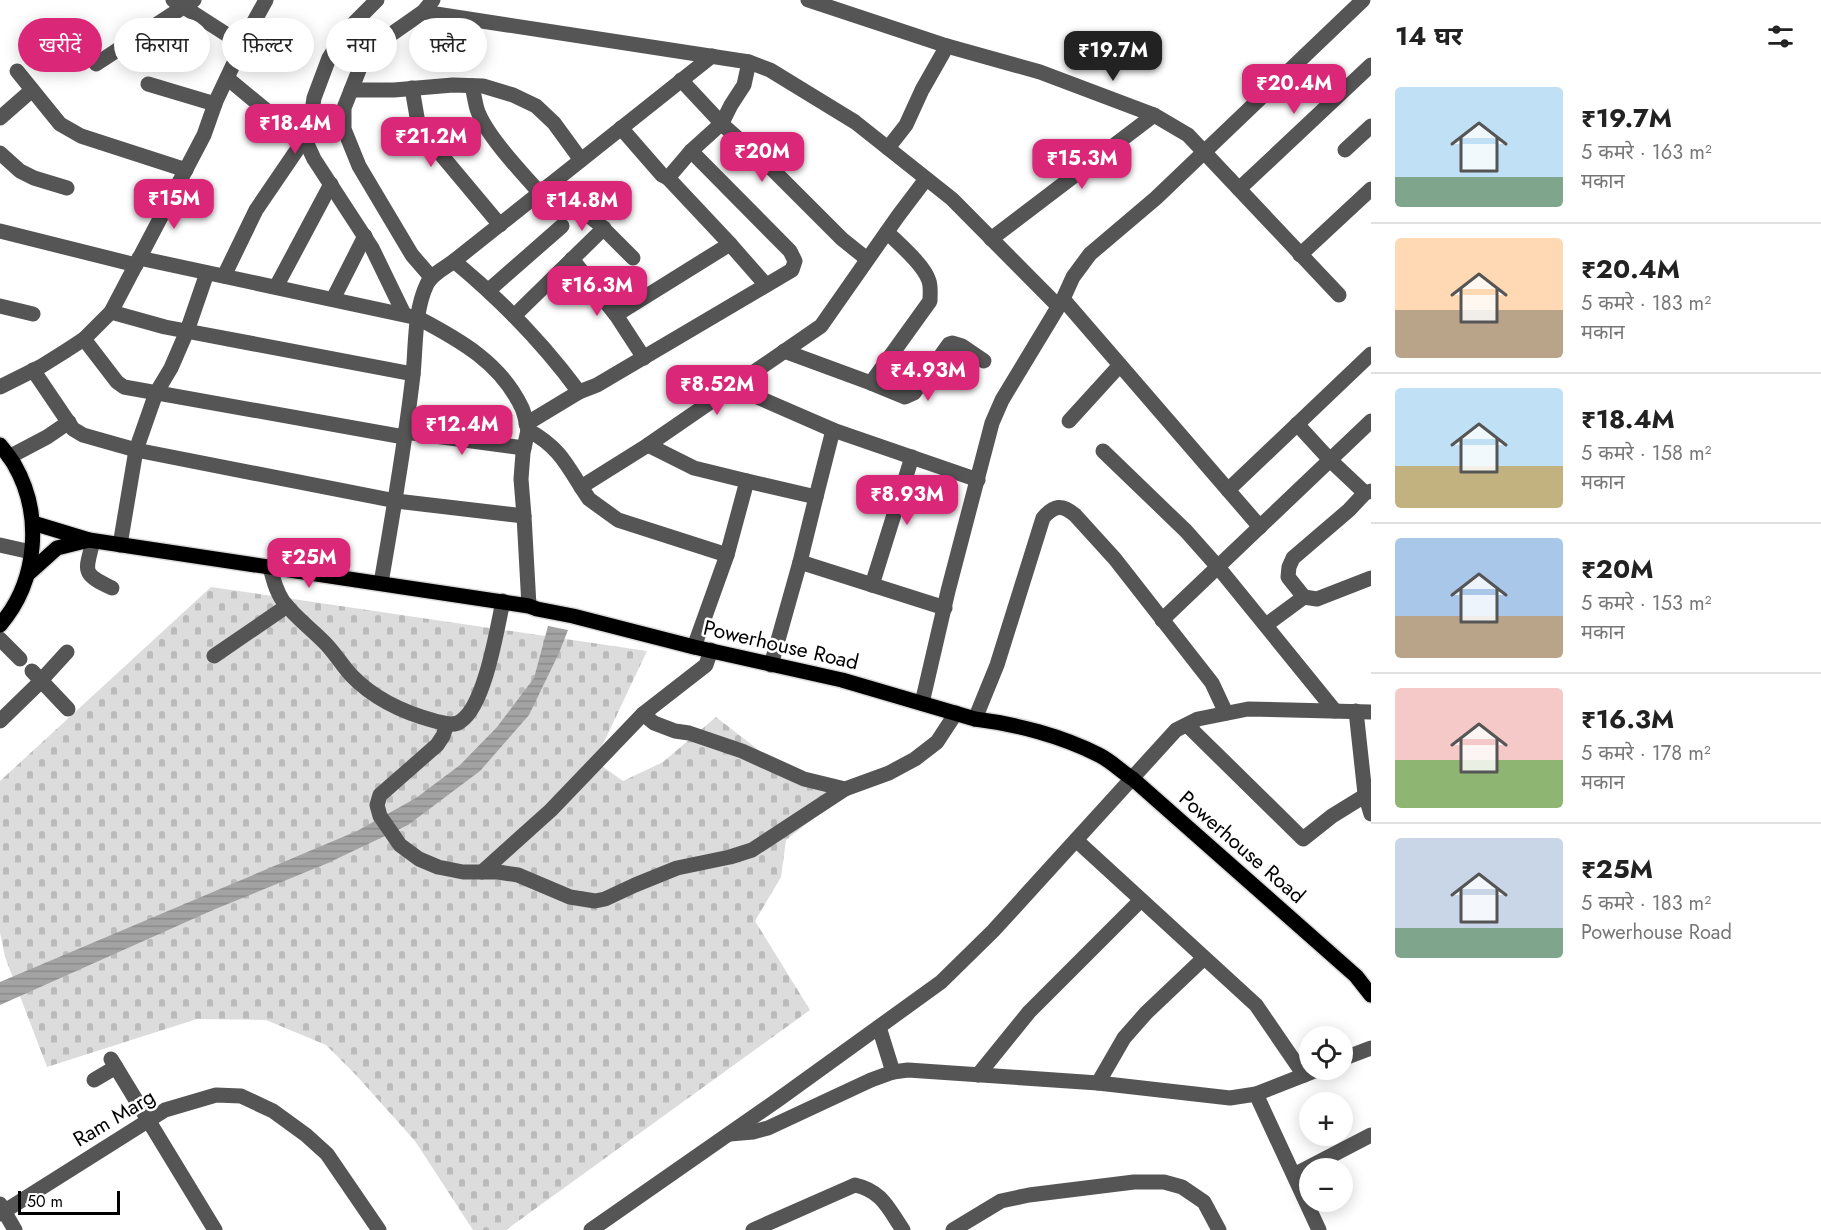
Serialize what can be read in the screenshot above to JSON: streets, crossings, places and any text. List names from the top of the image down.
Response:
{
  "streets": {
    "main road": ["Powerhouse Road"],
    "street": ["Ram Marg"]
  },
  "scale_bar": "50 m",
  "page": {
    "heading": "14 घर",
    "chip": [
      "खरीदें",
      "किराया",
      "फ़िल्टर",
      "नया",
      "फ़्लैट"
    ],
    "price": [
      "₹19.7M",
      "₹20.4M",
      "₹18.4M",
      "₹21.2M",
      "₹20M",
      "₹15.3M",
      "₹15M",
      "₹14.8M",
      "₹16.3M",
      "₹4.93M",
      "₹8.52M",
      "₹12.4M",
      "₹8.93M",
      "₹25M"
    ],
    "list": [
      {
        "name": "₹19.7M",
        "note": "5 कमरे · 163 m² · मकान"
      },
      {
        "name": "₹20.4M",
        "note": "5 कमरे · 183 m² · मकान"
      },
      {
        "name": "₹18.4M",
        "note": "5 कमरे · 158 m² · मकान"
      },
      {
        "name": "₹20M",
        "note": "5 कमरे · 153 m² · मकान"
      },
      {
        "name": "₹16.3M",
        "note": "5 कमरे · 178 m² · मकान"
      },
      {
        "name": "₹25M",
        "note": "5 कमरे · 183 m² · Powerhouse Road"
      }
    ],
    "map_buttons": ["+", "−"],
    "scale": "50 m"
  }
}
